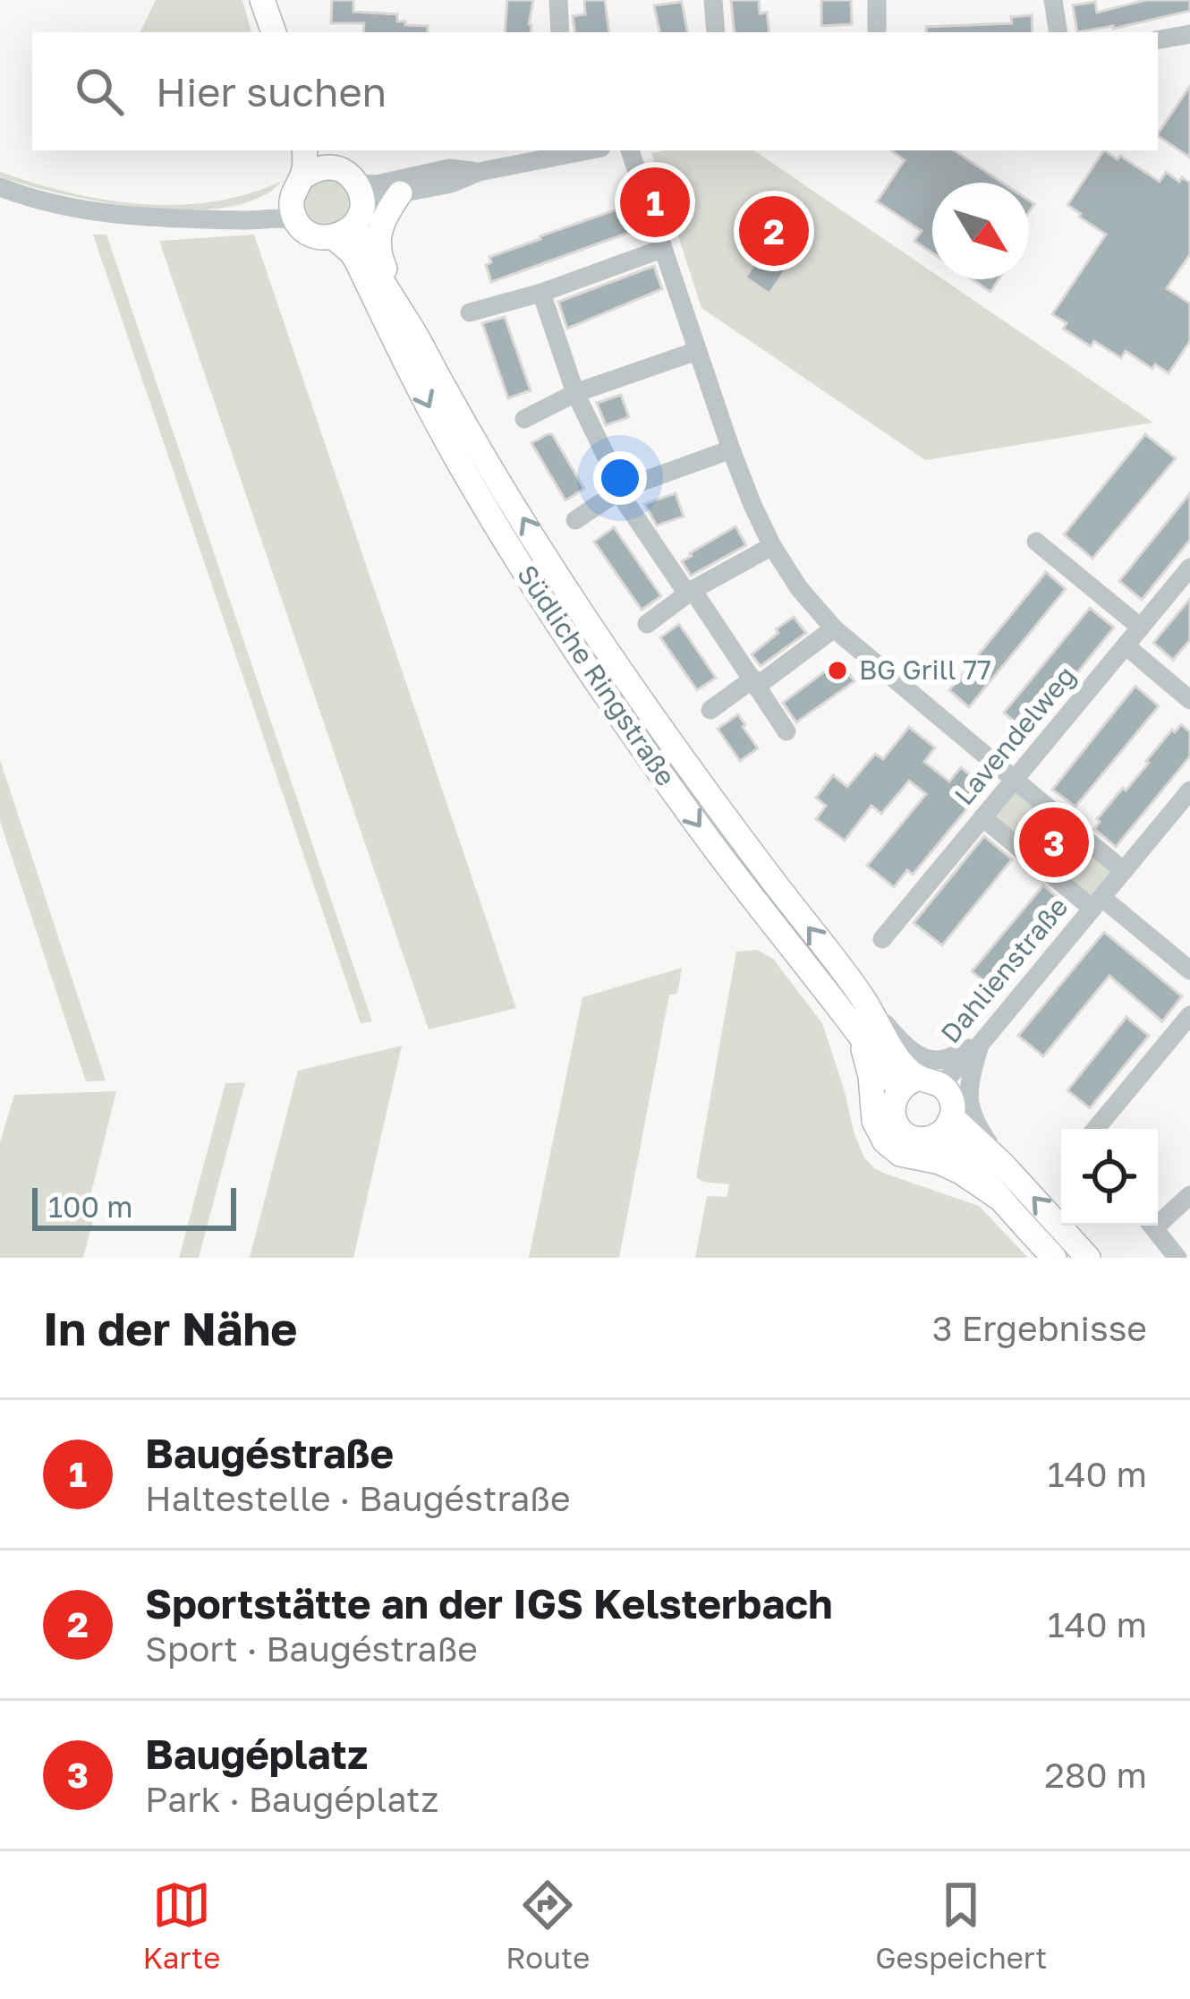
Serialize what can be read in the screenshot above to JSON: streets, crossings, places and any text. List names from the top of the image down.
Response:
{
  "streets": {
    "main road": ["Südliche Ringstraße"],
    "street": ["Lavendelweg", "Dahlienstraße"]
  },
  "crossings": [
    ["Südliche Ringstraße", "Dahlienstraße"]
  ],
  "places": ["BG Grill 77"],
  "scale_bar": "100 m",
  "north": "bottom right",
  "page": {
    "search": "Hier suchen",
    "pins": ["1", "2", "3"],
    "scale": "100 m",
    "heading": ["In der Nähe", "3 Ergebnisse"],
    "list": [
      {
        "mark": "1",
        "name": "Baugéstraße",
        "note": "Haltestelle · Baugéstraße",
        "value": "140 m"
      },
      {
        "mark": "2",
        "name": "Sportstätte an der IGS Kelsterbach",
        "note": "Sport · Baugéstraße",
        "value": "140 m"
      },
      {
        "mark": "3",
        "name": "Baugéplatz",
        "note": "Park · Baugéplatz",
        "value": "280 m"
      }
    ],
    "nav": ["Karte", "Route", "Gespeichert"]
  }
}
